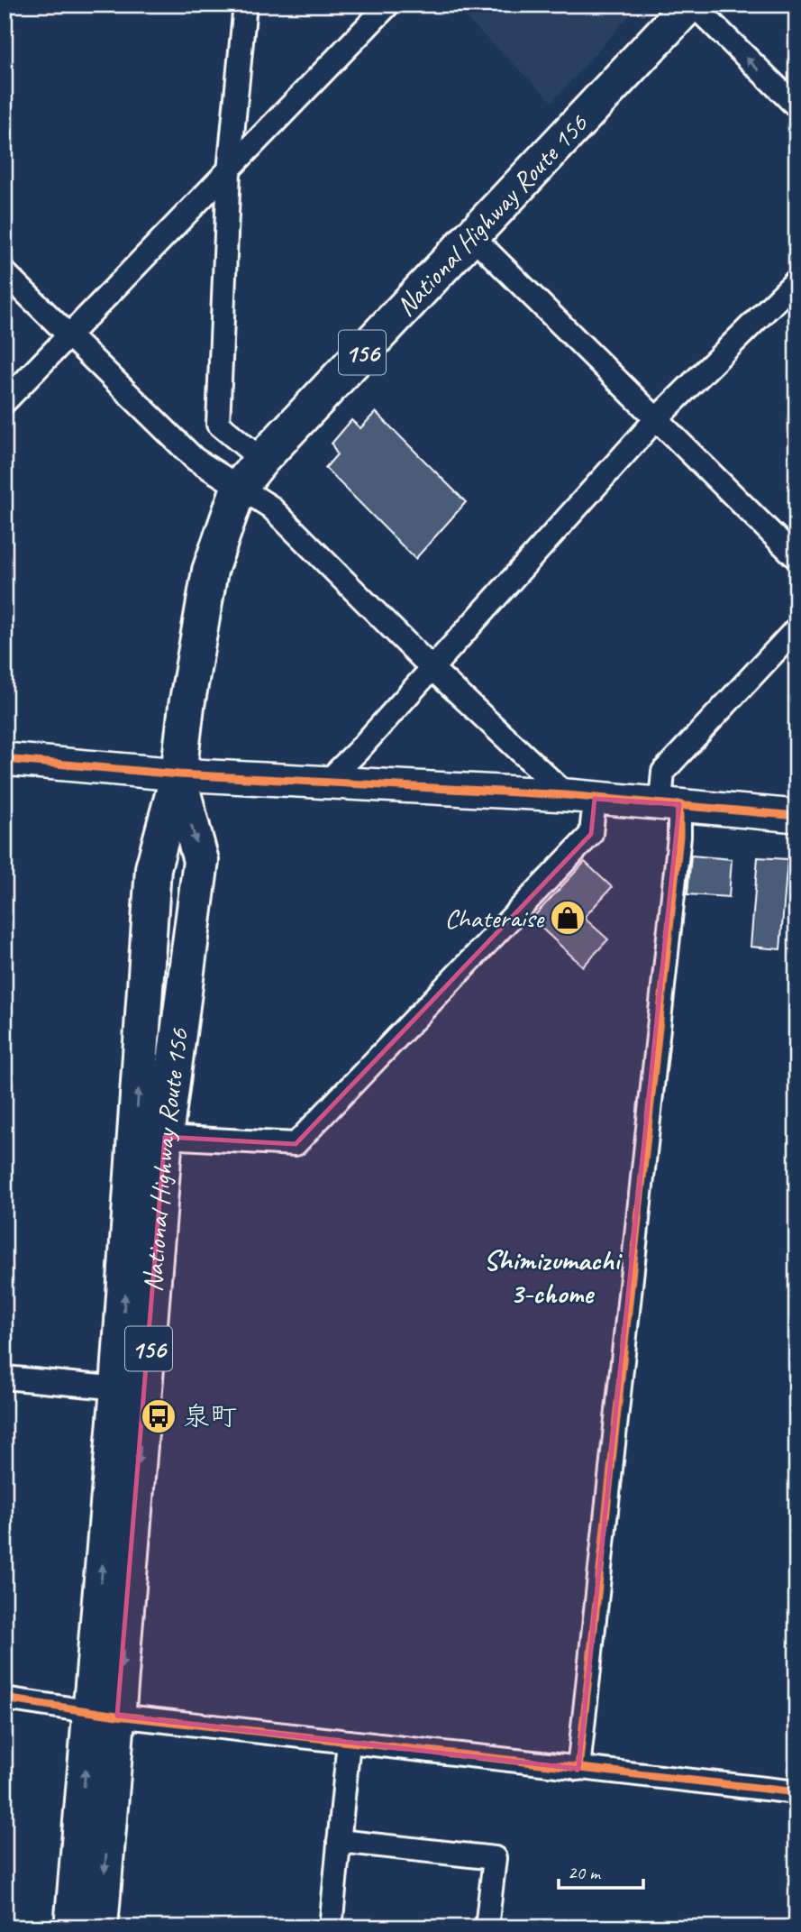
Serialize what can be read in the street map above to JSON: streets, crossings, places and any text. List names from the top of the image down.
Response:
{
  "streets": {
    "highway": ["National Highway Route 156", "156"]
  },
  "districts": ["Shimizumachi 3-chome"],
  "places": {
    "shop": ["Chateraise"],
    "bus stop": ["泉町"]
  },
  "scale_bar": "20 m"
}
